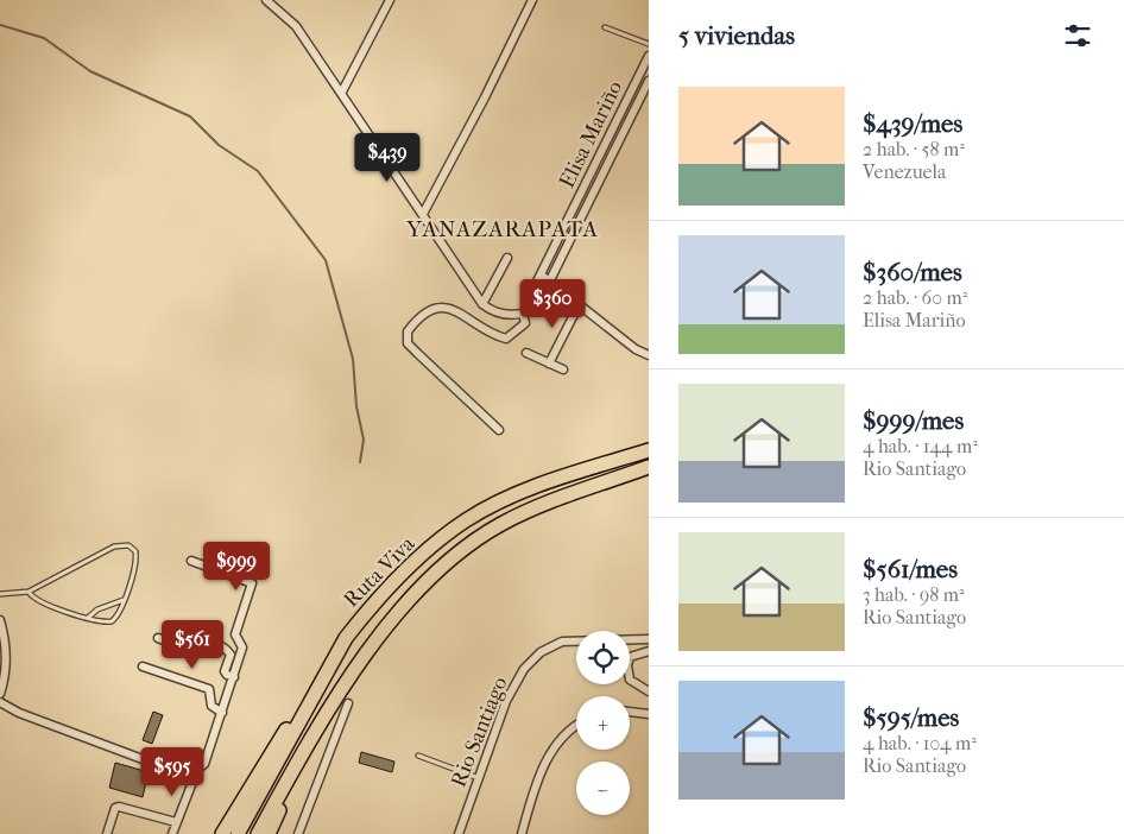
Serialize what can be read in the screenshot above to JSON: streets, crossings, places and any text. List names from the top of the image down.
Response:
{
  "streets": {
    "highway": ["Ruta Viva"],
    "street": ["Elisa Mariño", "Rio Santiago"]
  },
  "districts": ["YANAZARAPATA"],
  "page": {
    "heading": "5 viviendas",
    "list": [
      {
        "name": "$439/mes",
        "note": "2 hab. · 58 m² · Venezuela"
      },
      {
        "name": "$360/mes",
        "note": "2 hab. · 60 m² · Elisa Mariño"
      },
      {
        "name": "$999/mes",
        "note": "4 hab. · 144 m² · Rio Santiago"
      },
      {
        "name": "$561/mes",
        "note": "3 hab. · 98 m² · Rio Santiago"
      },
      {
        "name": "$595/mes",
        "note": "4 hab. · 104 m² · Rio Santiago"
      }
    ],
    "price": [
      "$439",
      "$360",
      "$999",
      "$561",
      "$595"
    ],
    "map_buttons": ["+", "−"]
  }
}
